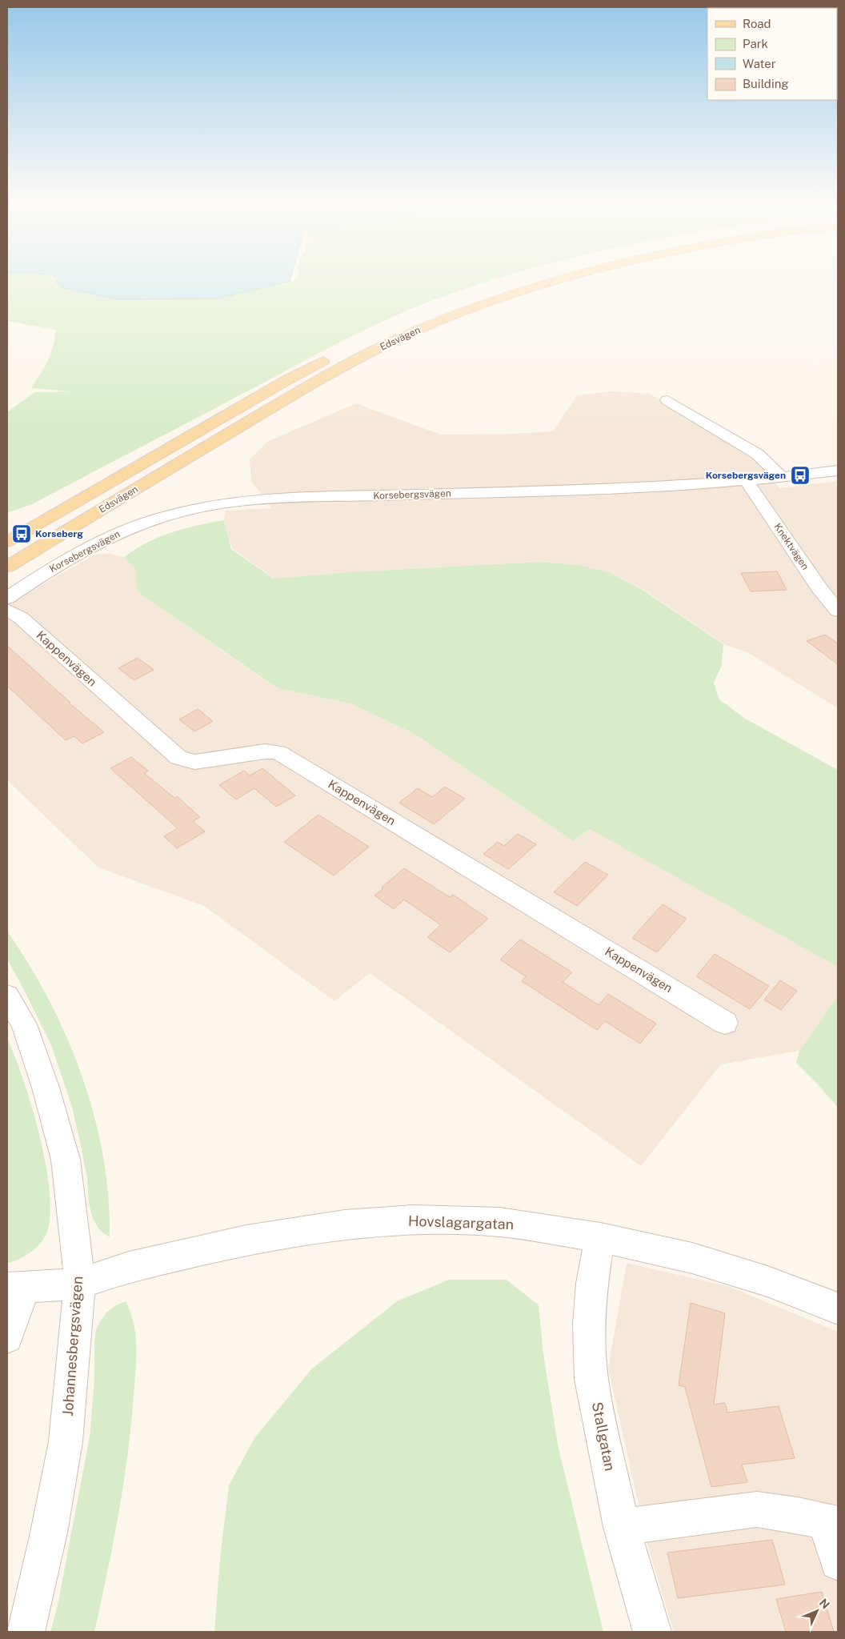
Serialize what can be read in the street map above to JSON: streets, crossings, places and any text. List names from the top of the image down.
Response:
{
  "streets": {
    "main road": ["Edsvägen"],
    "street": [
      "Korsebergsvägen",
      "Knektvägen",
      "Kappenvägen",
      "Hovslagargatan",
      "Johannesbergsvägen",
      "Stallgatan"
    ]
  },
  "crossings": [
    ["Korsebergsvägen", "Knektvägen"],
    ["Hovslagargatan", "Johannesbergsvägen"],
    ["Hovslagargatan", "Stallgatan"]
  ],
  "places": {
    "bus stop": ["Korsebergsvägen", "Korseberg"]
  },
  "legend": [
    "Road",
    "Park",
    "Water",
    "Building"
  ],
  "north": "top right"
}
